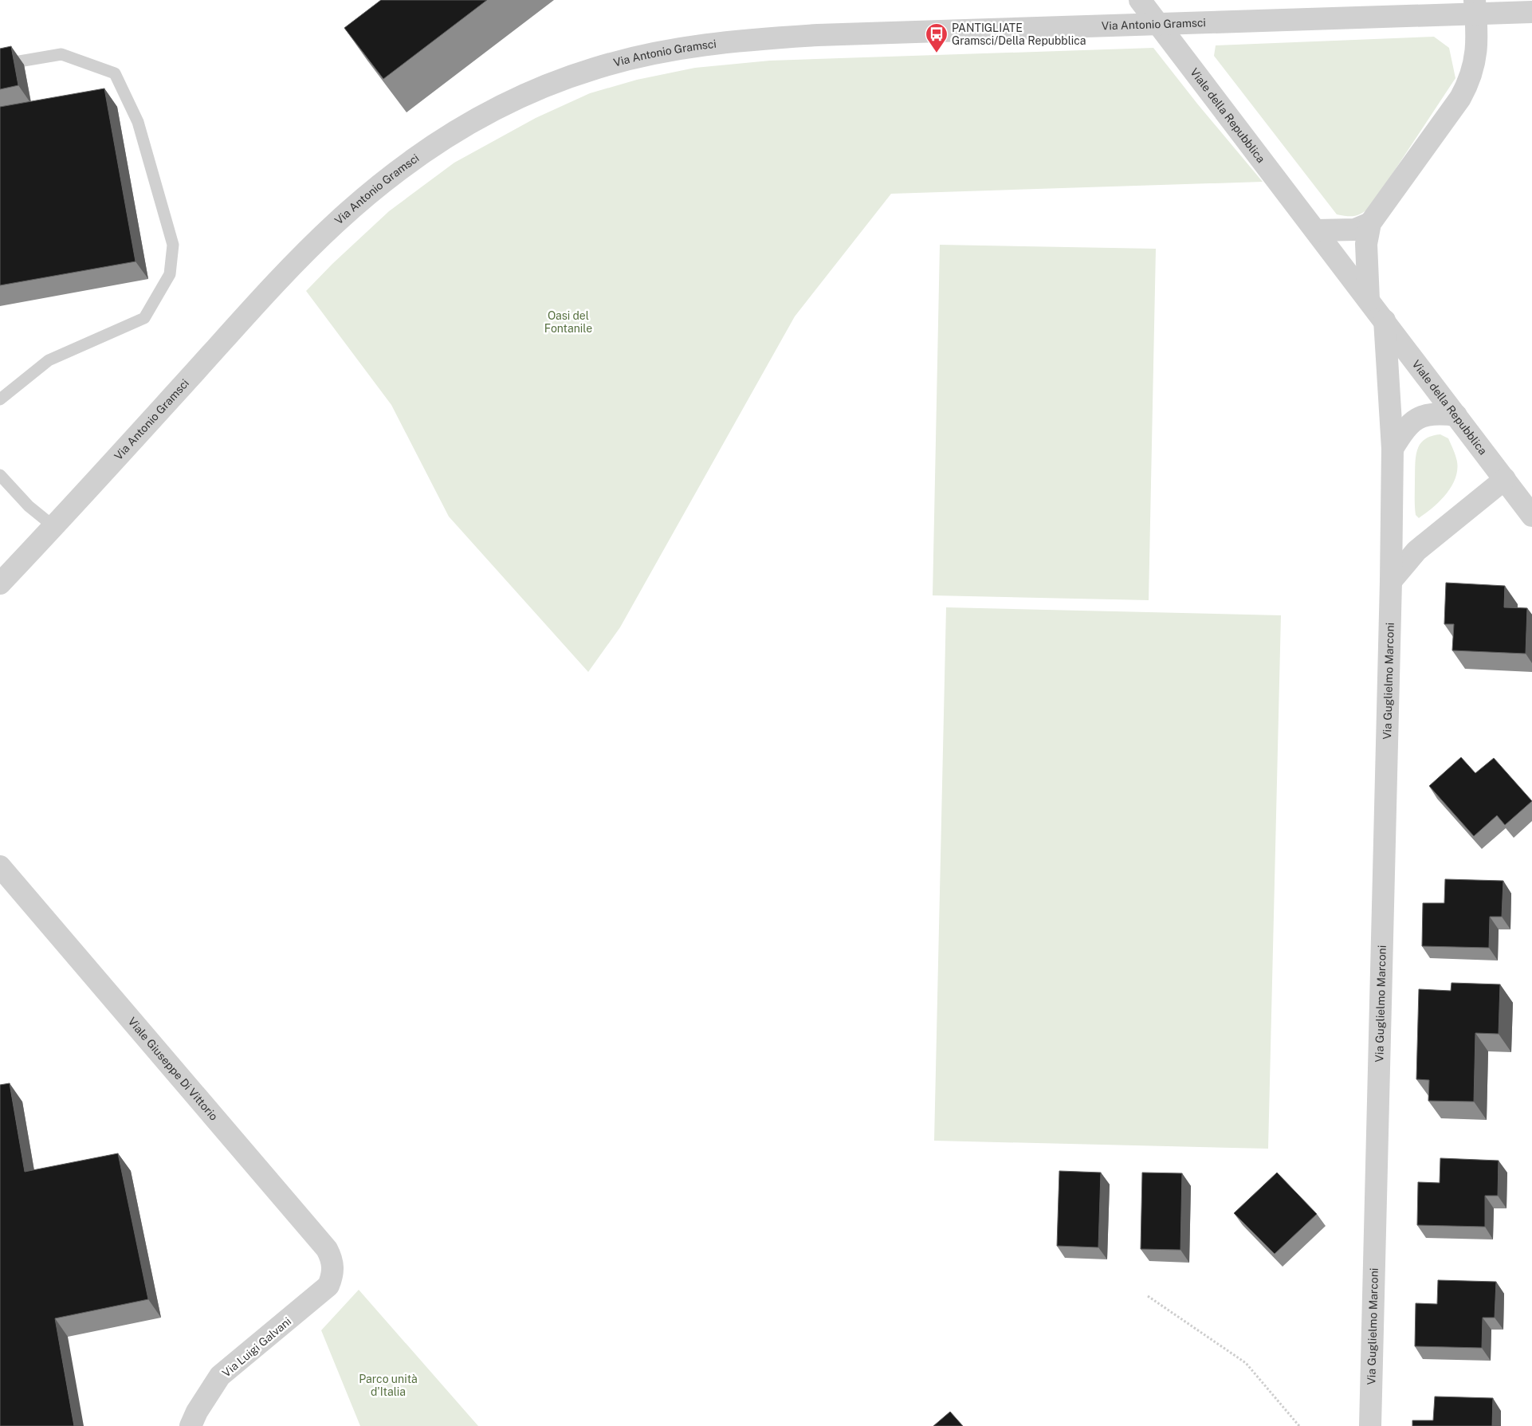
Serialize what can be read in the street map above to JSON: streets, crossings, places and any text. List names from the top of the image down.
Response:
{
  "streets": {
    "street": [
      "Via Antonio Gramsci",
      "Viale della Repubblica",
      "Via Guglielmo Marconi",
      "Viale Giuseppe Di Vittorio",
      "Via Luigi Galvani"
    ]
  },
  "crossings": [
    ["Via Antonio Gramsci", "Viale della Repubblica"],
    ["Viale della Repubblica", "Via Guglielmo Marconi"],
    ["Viale Giuseppe Di Vittorio", "Via Luigi Galvani"]
  ],
  "parks": ["Oasi del Fontanile", "Parco unità d'Italia"],
  "places": {
    "bus stop": ["PANTIGLIATE Gramsci/Della Repubblica"]
  }
}
